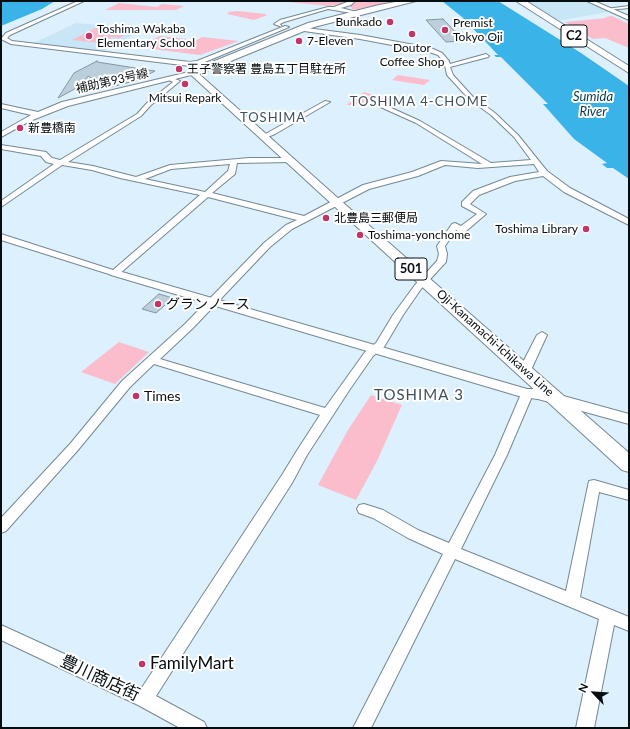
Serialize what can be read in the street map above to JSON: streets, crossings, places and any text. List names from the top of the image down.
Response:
{
  "streets": {
    "highway": ["C2"],
    "main road": ["501", "Oji-Kanamachi-Ichikawa Line"],
    "street": ["補助第93号線", "豊川商店街"]
  },
  "crossings": [
    ["補助第93号線", "Oji-Kanamachi-Ichikawa Line"]
  ],
  "districts": ["TOSHIMA 4-CHOME", "TOSHIMA", "TOSHIMA 3"],
  "water": ["Sumida River"],
  "places": [
    "Bunkado",
    "Premist Tokyo Oji",
    "Doutor Coffee Shop",
    "Toshima Wakaba Elementary School",
    "7-Eleven",
    "王子警察署 豊島五丁目駐在所",
    "Mitsui Repark",
    "新豊橋南",
    "北豊島三郵便局",
    "Toshima Library",
    "Toshima-yonchome",
    "グランノース",
    "Times",
    "FamilyMart"
  ],
  "north": "top left"
}
